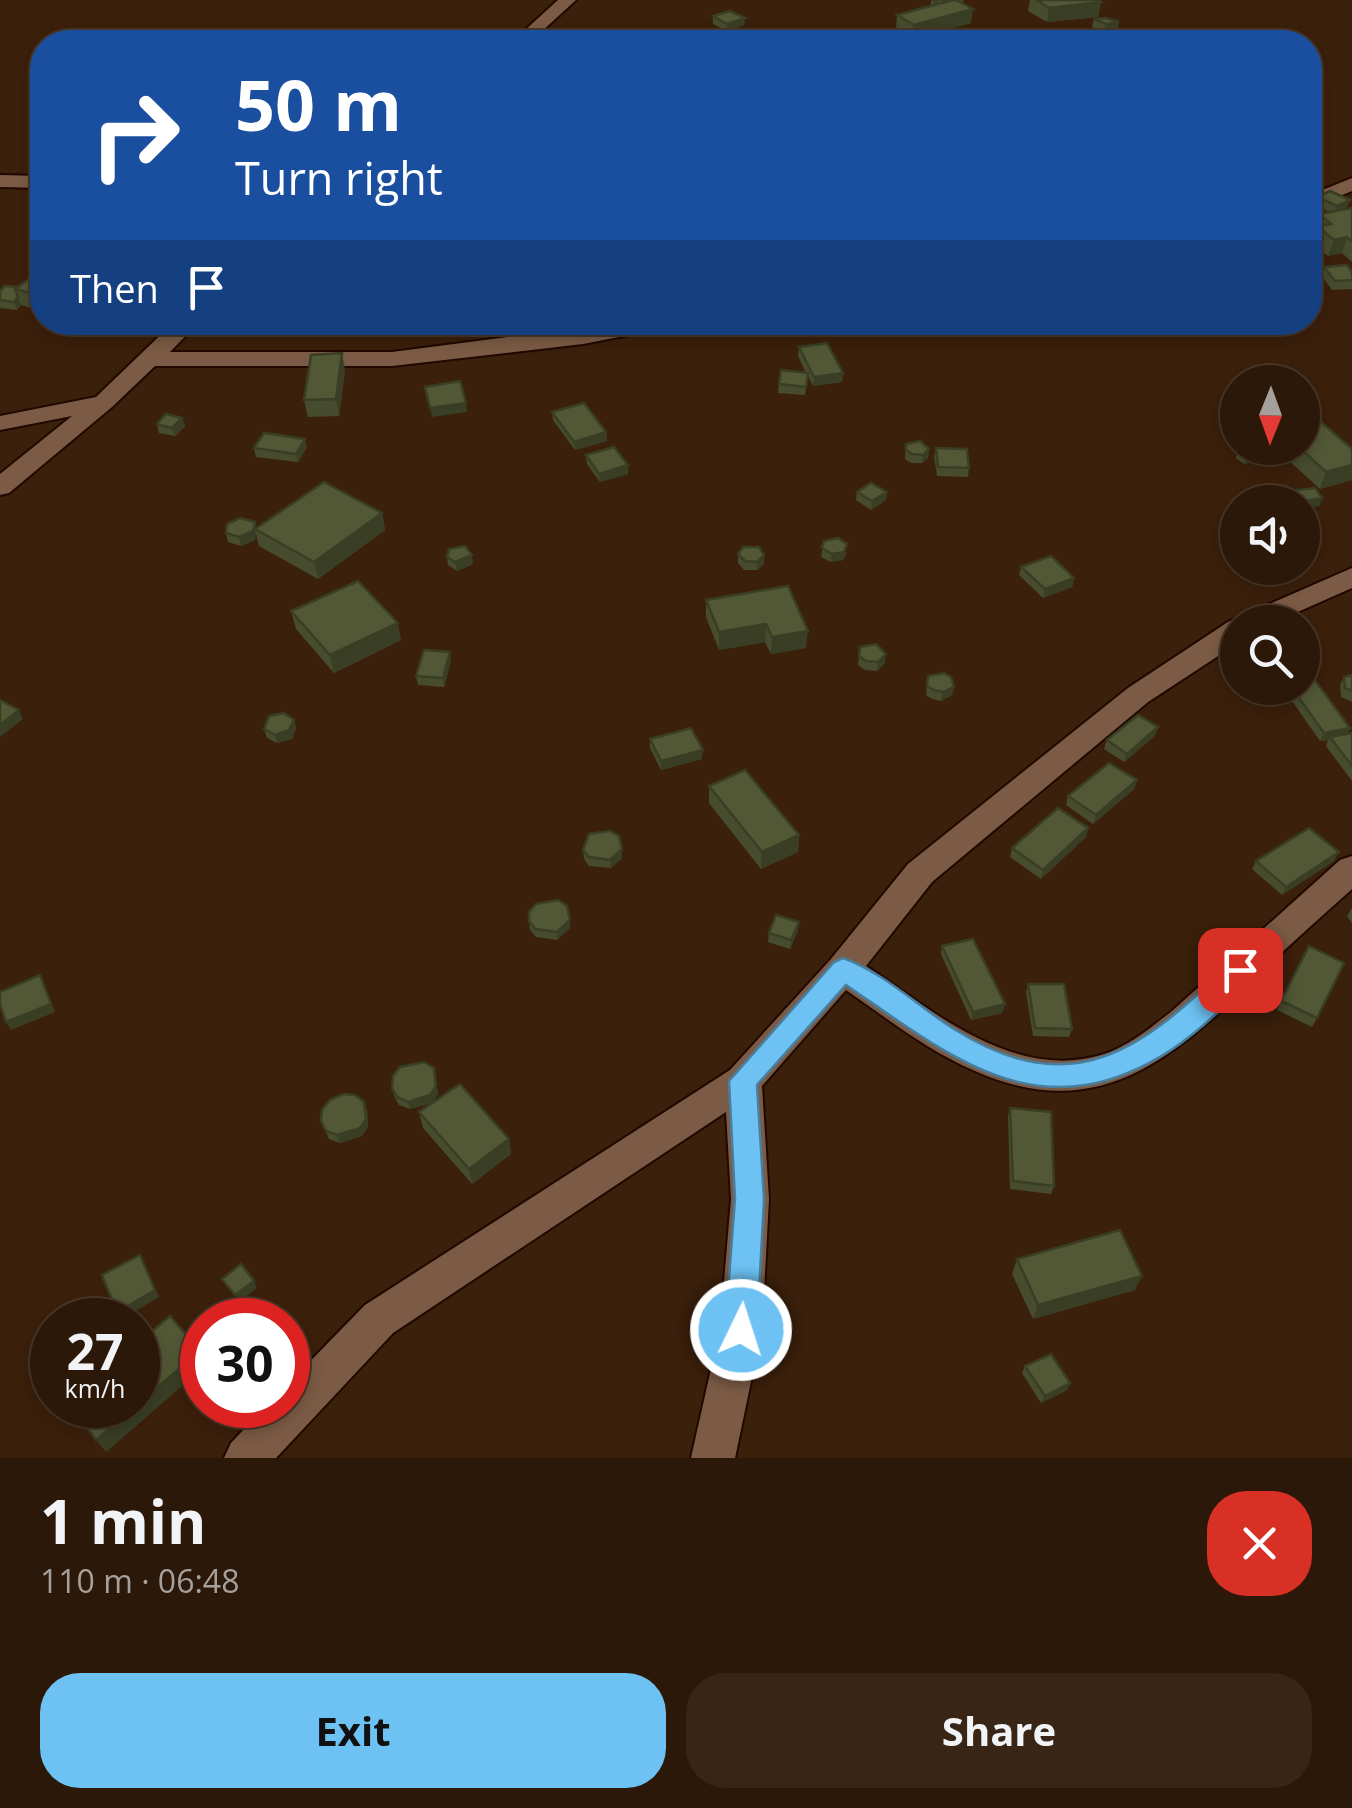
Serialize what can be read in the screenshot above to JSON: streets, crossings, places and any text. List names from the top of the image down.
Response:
{
  "north": "bottom",
  "page": {
    "turn": ["50 m", "Turn right"],
    "then": "Then",
    "speed": "27 km/h",
    "limit": "30",
    "heading": ["1 min", "110 m · 06:48"],
    "buttons": ["Exit", "Share"]
  }
}
